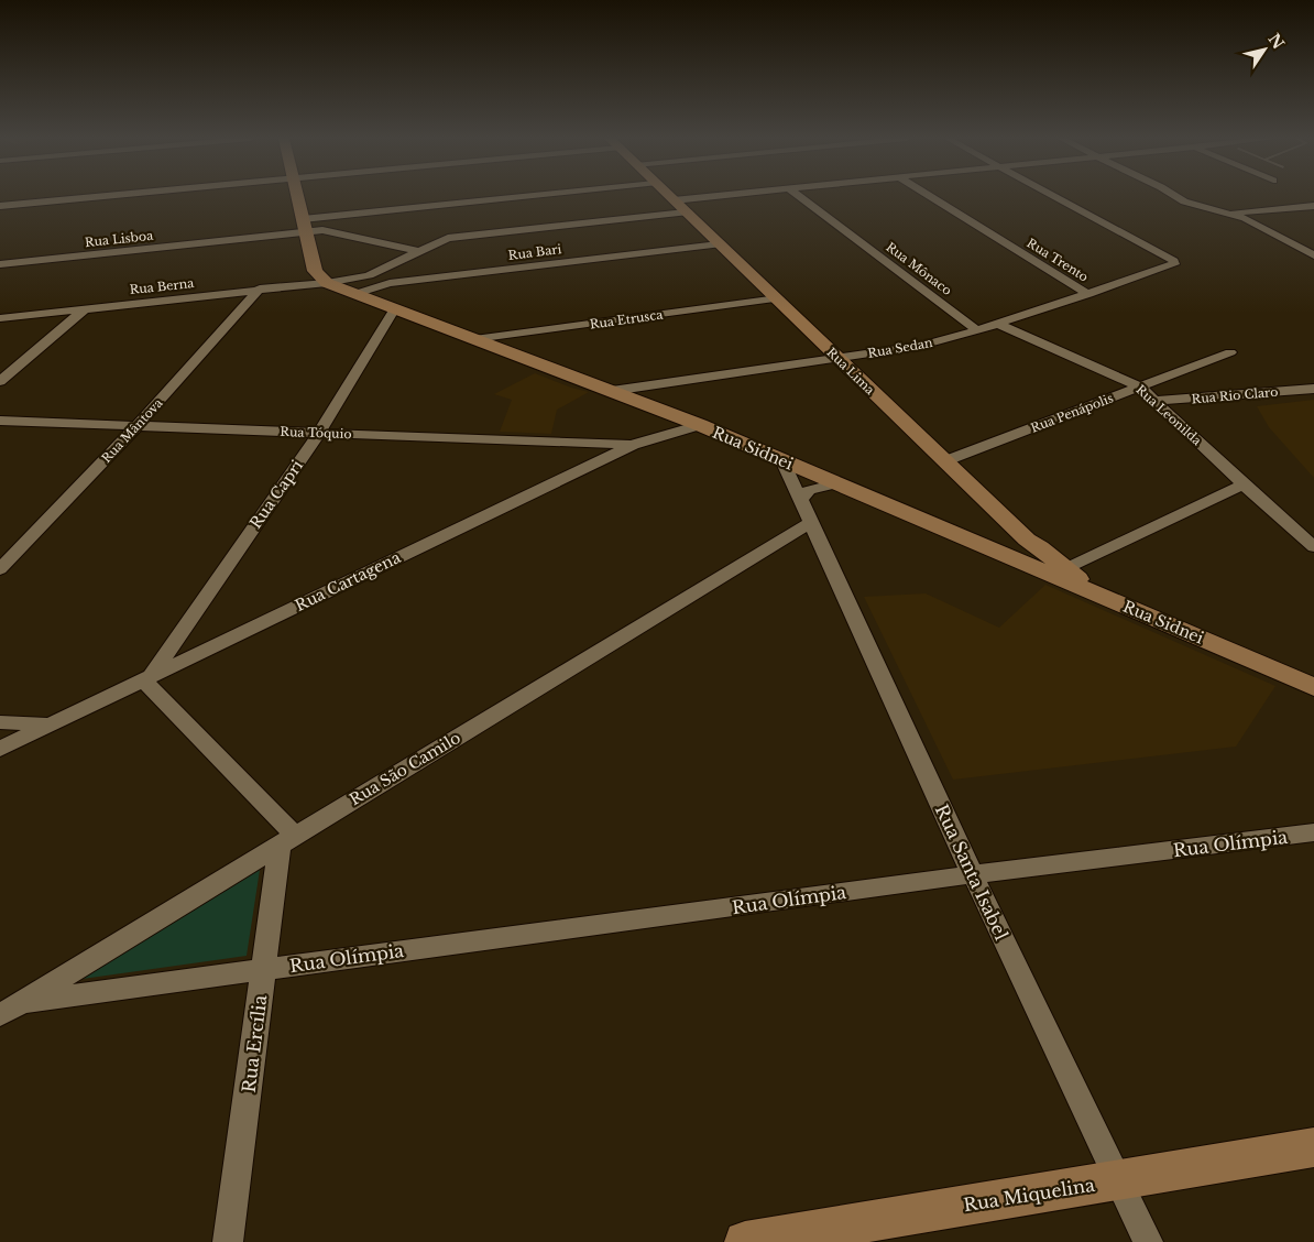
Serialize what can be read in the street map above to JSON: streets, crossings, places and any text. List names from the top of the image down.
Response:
{
  "streets": {
    "main road": ["Rua Lima", "Rua Sidnei", "Rua Miquelina"],
    "street": [
      "Rua Lisboa",
      "Rua Bari",
      "Rua Trento",
      "Rua Mônaco",
      "Rua Berna",
      "Rua Etrusca",
      "Rua Sedan",
      "Rua Rio Claro",
      "Rua Penápolis",
      "Rua Leonilda",
      "Rua Mântova",
      "Rua Tóquio",
      "Rua Capri",
      "Rua Cartagena",
      "Rua São Camilo",
      "Rua Olímpia",
      "Rua Santa Isabel",
      "Rua Ercília"
    ]
  },
  "crossings": [
    ["Rua Bari", "Rua Lima"],
    ["Rua Bari", "Rua Sidnei"],
    ["Rua Trento", "Rua Sedan"],
    ["Rua Mônaco", "Rua Sedan"],
    ["Rua Berna", "Rua Lima"],
    ["Rua Berna", "Rua Mântova"],
    ["Rua Berna", "Rua Sidnei"],
    ["Rua Etrusca", "Rua Lima"],
    ["Rua Etrusca", "Rua Sidnei"],
    ["Rua Sedan", "Rua Lima"],
    ["Rua Sedan", "Rua Leonilda"],
    ["Rua Sedan", "Rua Sidnei"],
    ["Rua Lima", "Rua Penápolis"],
    ["Rua Lima", "Rua Sidnei"],
    ["Rua Rio Claro", "Rua Leonilda"],
    ["Rua Penápolis", "Rua Leonilda"],
    ["Rua Mântova", "Rua Tóquio"],
    ["Rua Tóquio", "Rua Capri"],
    ["Rua Tóquio", "Rua Cartagena"],
    ["Rua Sidnei", "Rua Capri"],
    ["Rua Sidnei", "Rua Cartagena"],
    ["Rua Sidnei", "Rua Santa Isabel"],
    ["Rua Capri", "Rua Cartagena"],
    ["Rua São Camilo", "Rua Santa Isabel"],
    ["Rua São Camilo", "Rua Ercília"],
    ["Rua Olímpia", "Rua Santa Isabel"],
    ["Rua Olímpia", "Rua Ercília"],
    ["Rua Santa Isabel", "Rua Miquelina"]
  ],
  "north": "top right"
}
